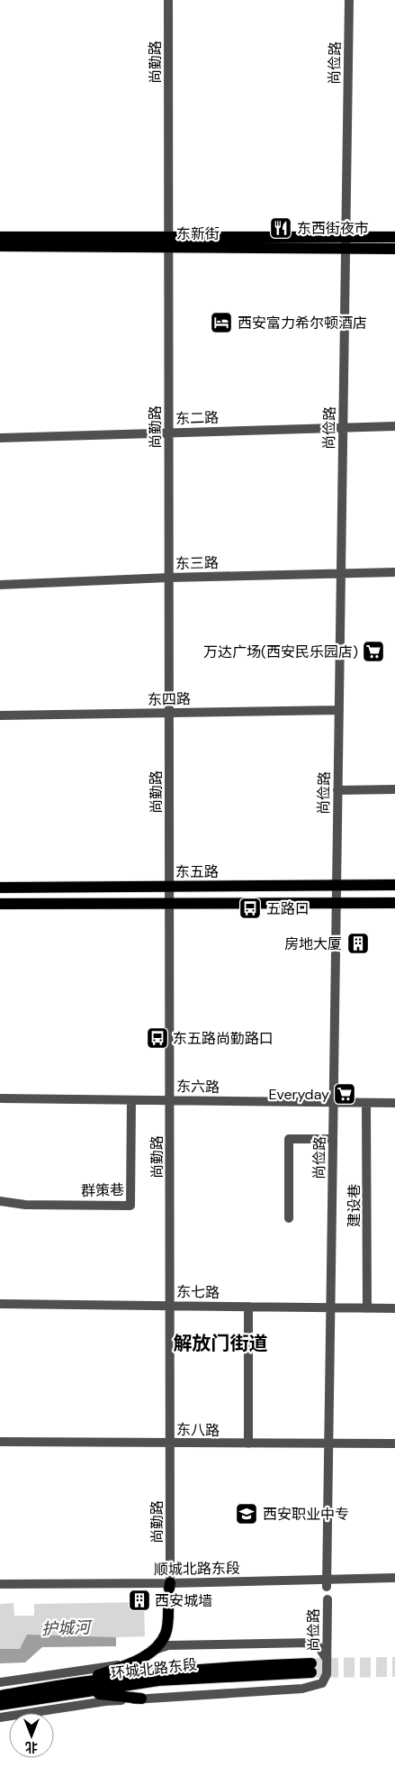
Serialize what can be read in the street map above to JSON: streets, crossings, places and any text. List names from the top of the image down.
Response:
{
  "streets": {
    "main road": ["东新街", "东五路", "环城北路东段"],
    "street": [
      "尚勤路",
      "尚俭路",
      "东二路",
      "东三路",
      "东四路",
      "东六路",
      "群策巷",
      "建设巷",
      "东七路",
      "东八路",
      "顺城北路东段"
    ]
  },
  "crossings": [
    ["尚勤路", "东新街"],
    ["尚勤路", "东二路"],
    ["尚勤路", "东三路"],
    ["尚勤路", "东四路"],
    ["尚勤路", "东五路"],
    ["尚勤路", "东六路"],
    ["尚勤路", "东七路"],
    ["尚勤路", "东八路"],
    ["尚勤路", "顺城北路东段"],
    ["尚俭路", "东新街"],
    ["尚俭路", "东二路"],
    ["尚俭路", "东三路"],
    ["尚俭路", "东四路"],
    ["尚俭路", "东五路"],
    ["尚俭路", "东六路"],
    ["尚俭路", "东七路"],
    ["尚俭路", "东八路"],
    ["尚俭路", "顺城北路东段"],
    ["东六路", "群策巷"],
    ["东六路", "建设巷"],
    ["建设巷", "东七路"]
  ],
  "districts": ["解放门街道"],
  "water": ["护城河"],
  "places": {
    "restaurant": ["东西街夜市"],
    "hotel": ["西安富力希尔顿酒店"],
    "supermarket": ["万达广场(西安民乐园店)", "Everyday"],
    "bus stop": ["五路口", "东五路尚勤路口"],
    "building": ["房地大厦", "西安城墙"],
    "school or university": ["西安职业中专"]
  },
  "north": "bottom"
}
